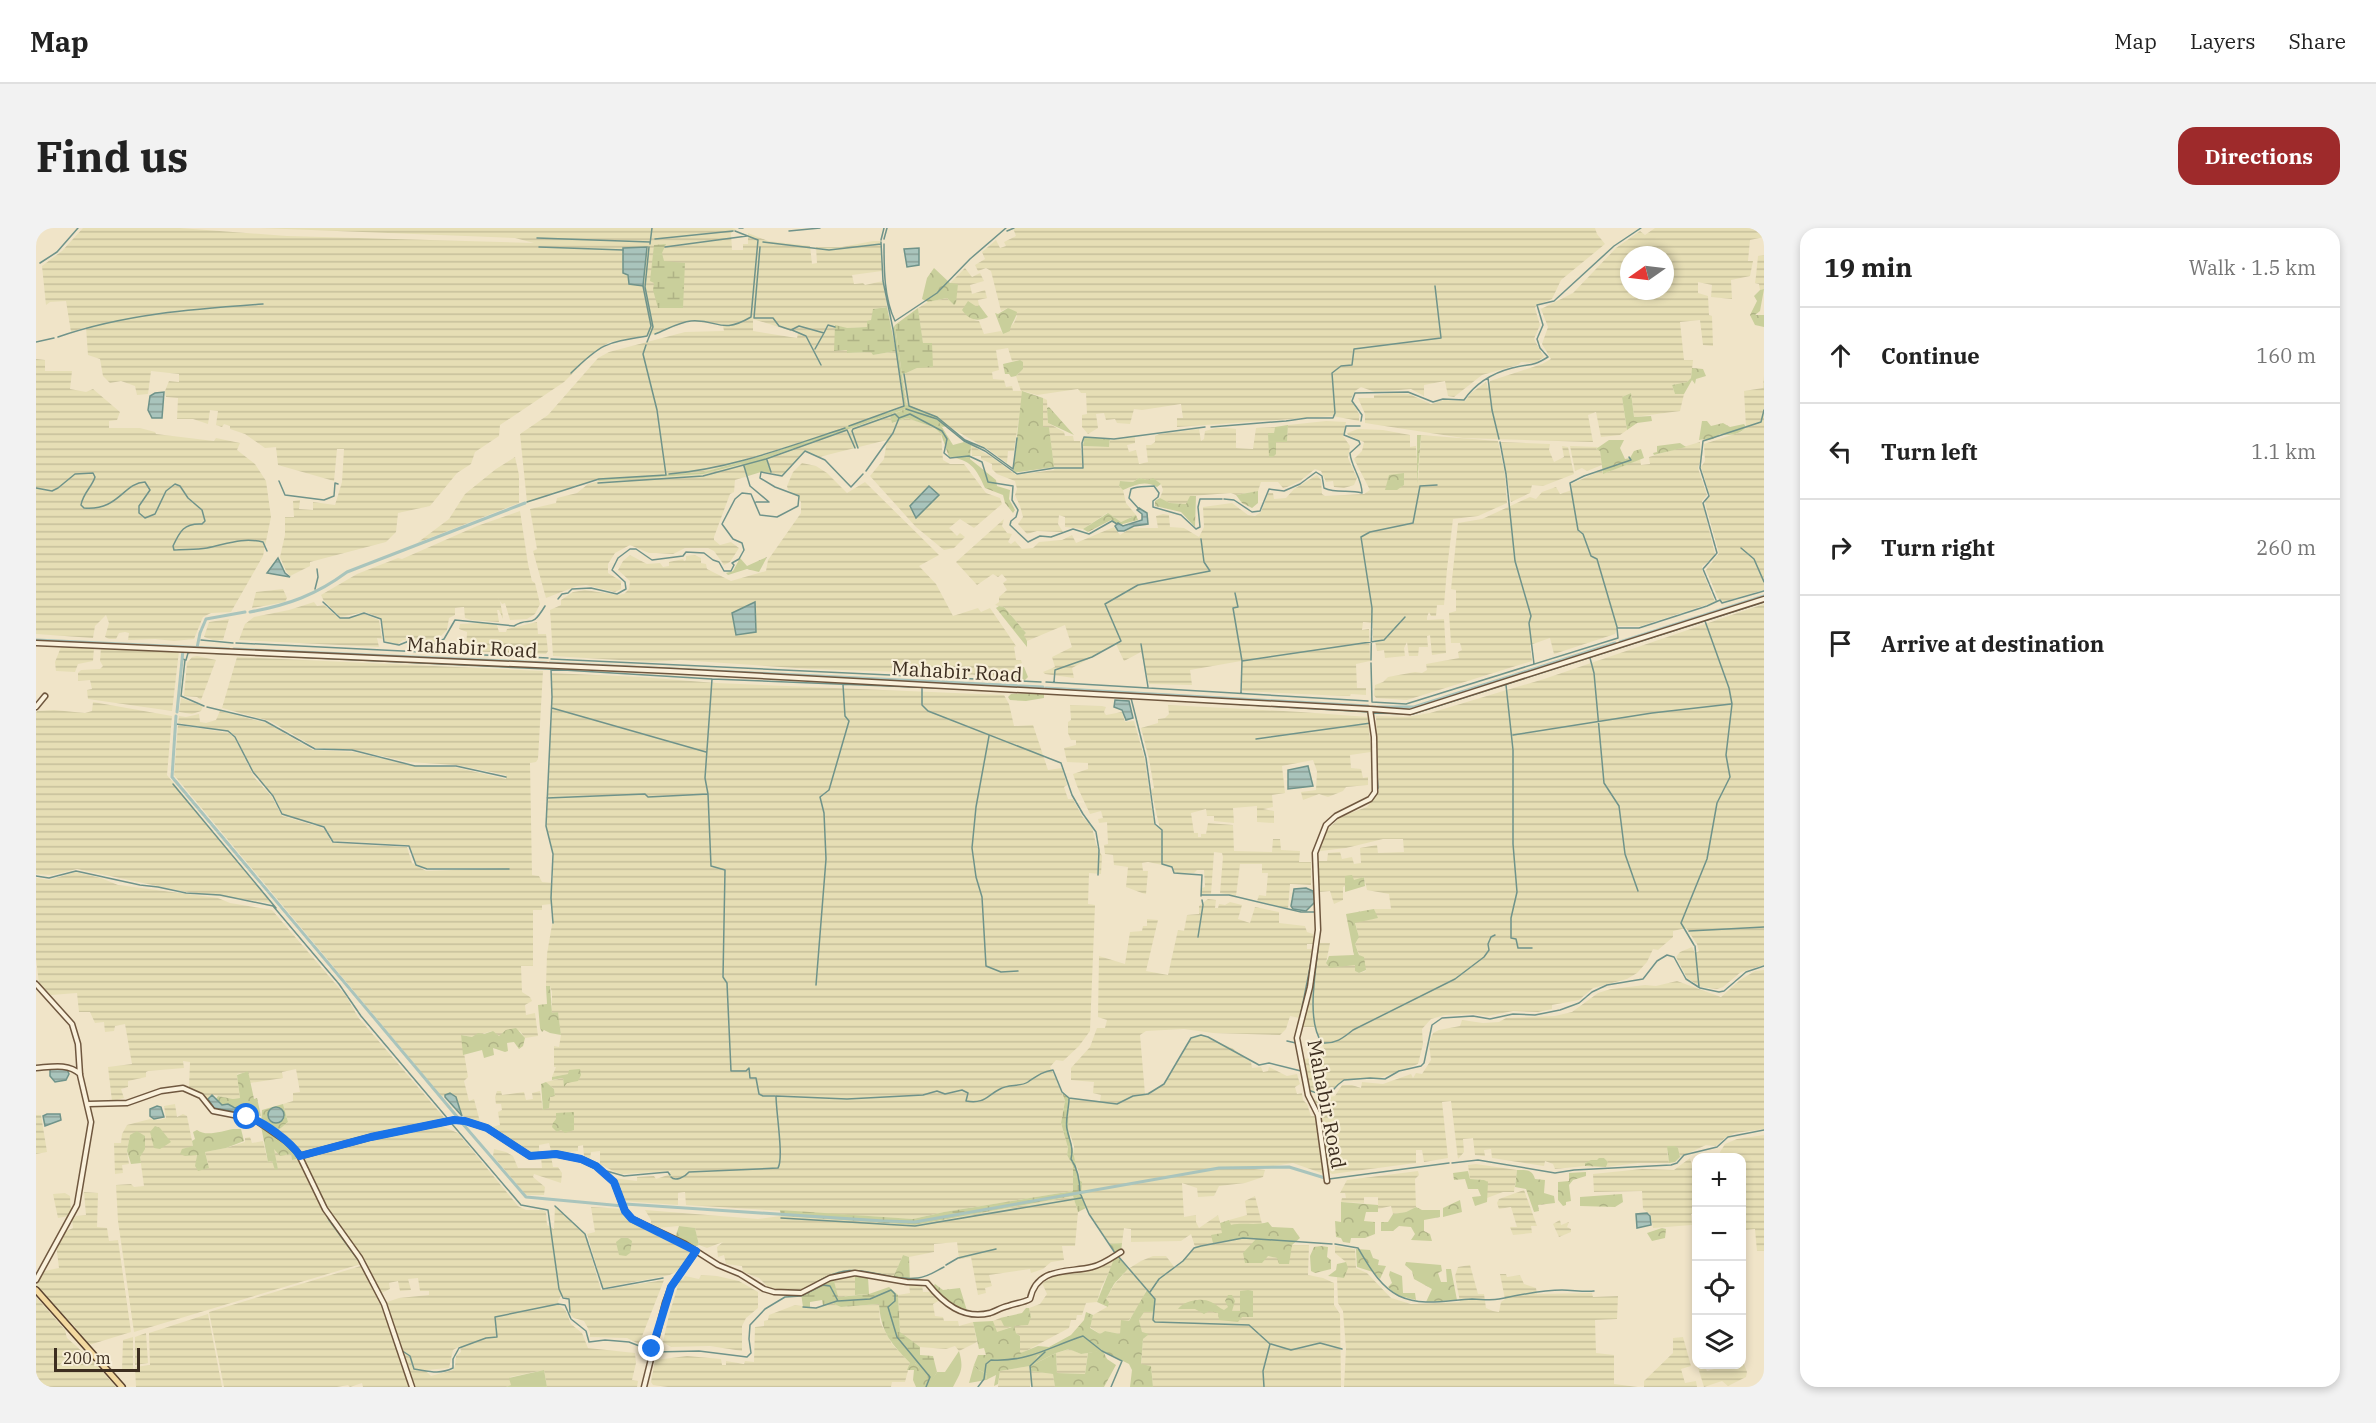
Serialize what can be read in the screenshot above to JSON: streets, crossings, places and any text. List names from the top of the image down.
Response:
{
  "streets": {
    "street": ["Mahabir Road"]
  },
  "scale_bar": "200 m",
  "north": "left",
  "page": {
    "header": "Map",
    "nav": ["Map", "Layers", "Share"],
    "buttons": "Directions",
    "title": "Find us",
    "heading": ["19 min", "Walk · 1.5 km"],
    "list": [
      ["Continue", "160 m"],
      ["Turn left", "1.1 km"],
      ["Turn right", "260 m"],
      "Arrive at destination"
    ],
    "map_buttons": ["+", "−"],
    "scale": "200 m"
  }
}
